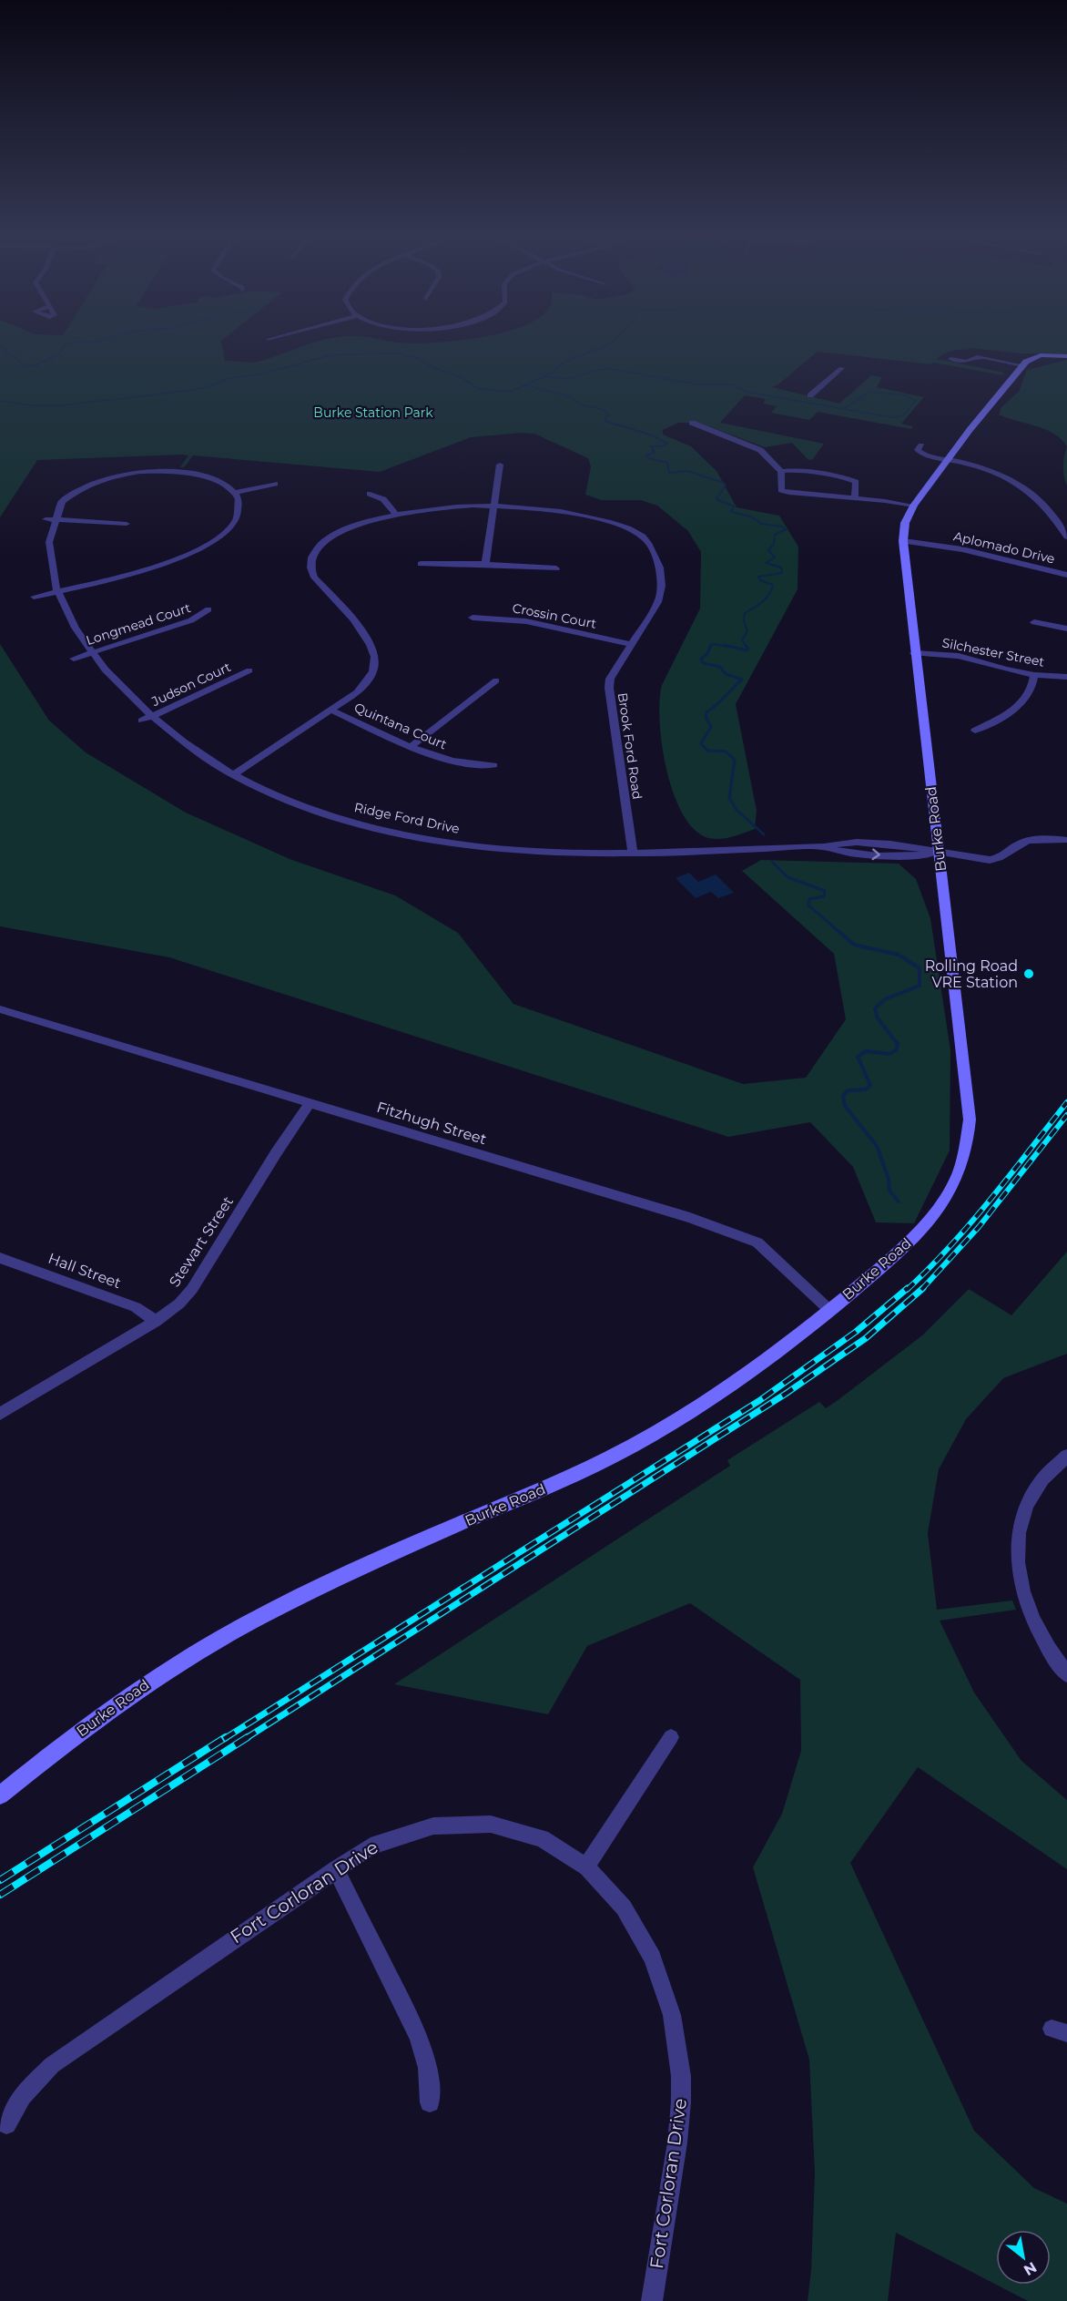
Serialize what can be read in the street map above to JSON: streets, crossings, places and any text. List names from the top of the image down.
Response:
{
  "streets": {
    "street": [
      "Aplomado Drive",
      "Crossin Court",
      "Longmead Court",
      "Silchester Street",
      "Judson Court",
      "Quintana Court",
      "Brook Ford Road",
      "Ridge Ford Drive",
      "Burke Road",
      "Fitzhugh Street",
      "Stewart Street",
      "Hall Street",
      "Fort Corloran Drive"
    ]
  },
  "crossings": [
    ["Aplomado Drive", "Burke Road"],
    ["Crossin Court", "Brook Ford Road"],
    ["Silchester Street", "Burke Road"],
    ["Judson Court", "Ridge Ford Drive"],
    ["Quintana Court", "Brook Ford Road"],
    ["Brook Ford Road", "Ridge Ford Drive"],
    ["Ridge Ford Drive", "Burke Road"],
    ["Burke Road", "Fitzhugh Street"],
    ["Fitzhugh Street", "Stewart Street"],
    ["Stewart Street", "Hall Street"]
  ],
  "parks": ["Burke Station Park"],
  "places": ["Rolling Road VRE Station"],
  "north": "bottom right"
}
